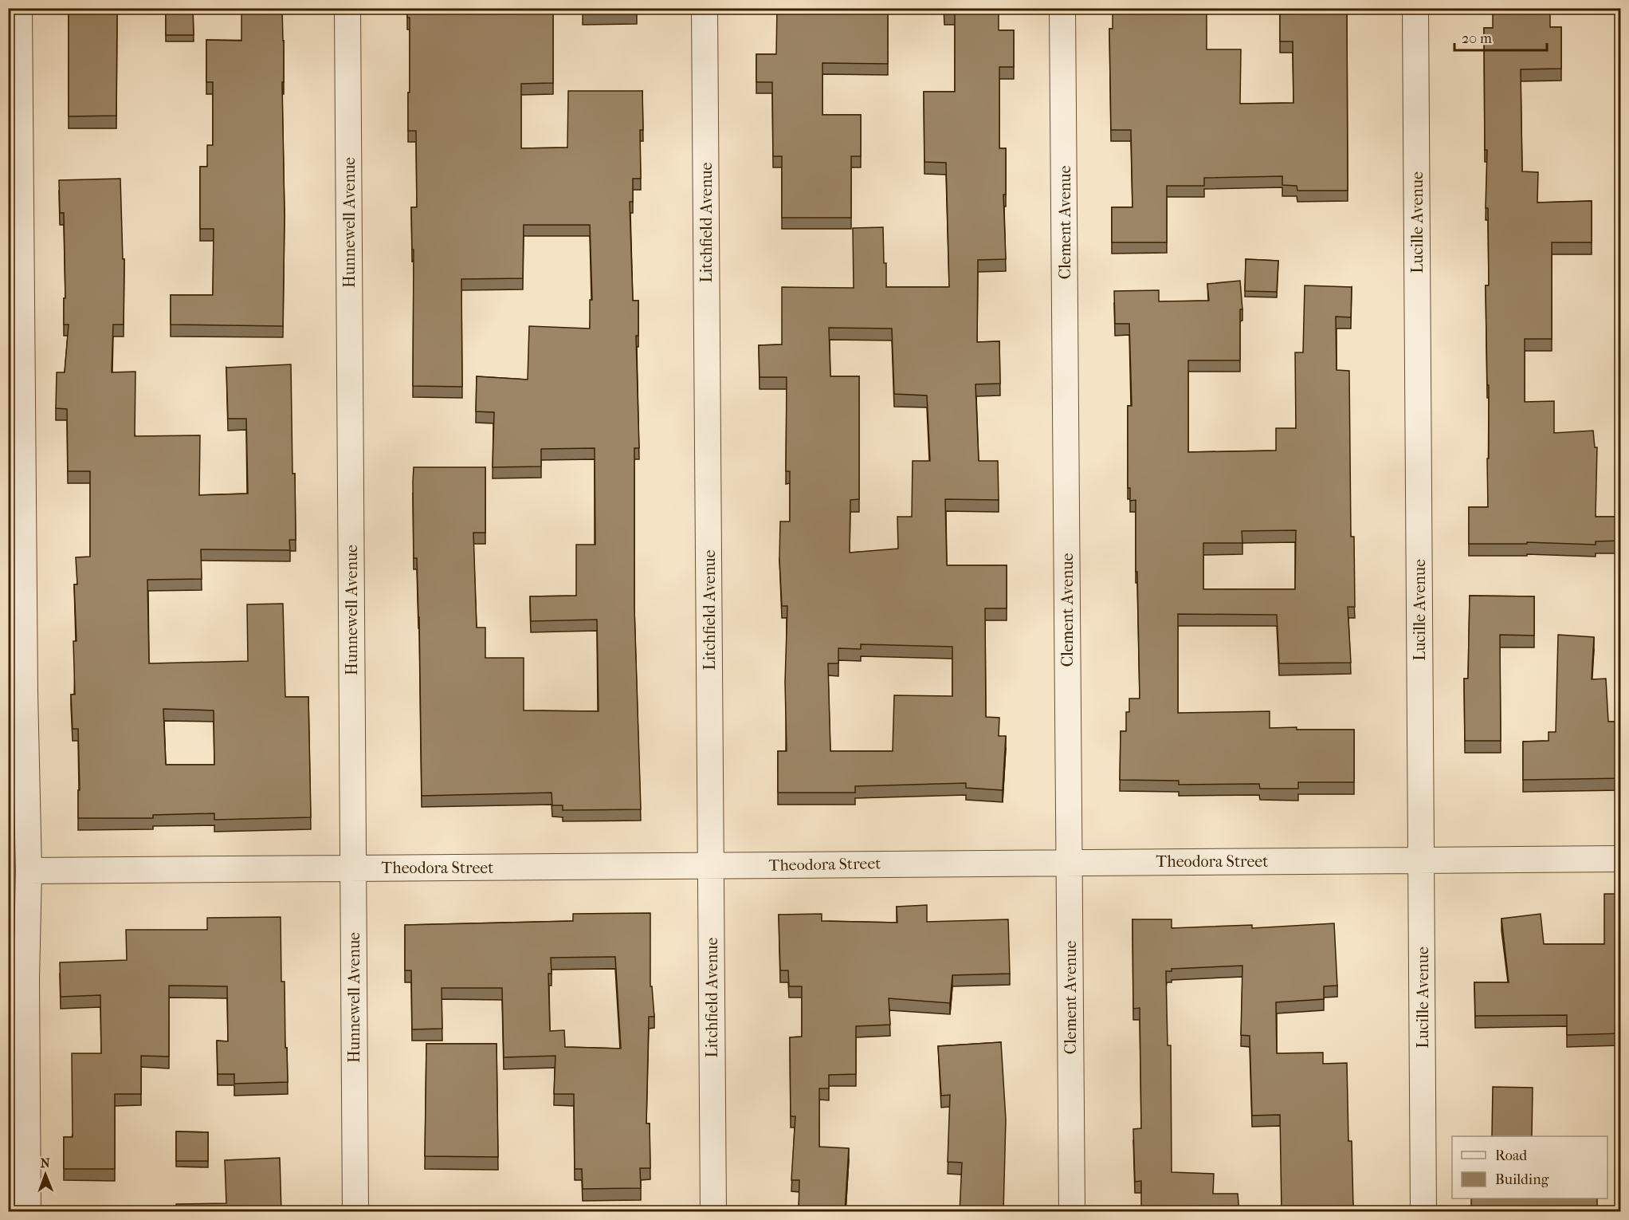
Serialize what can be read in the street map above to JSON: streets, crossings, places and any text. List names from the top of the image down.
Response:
{
  "streets": {
    "street": [
      "Hunnewell Avenue",
      "Litchfield Avenue",
      "Clement Avenue",
      "Lucille Avenue",
      "Theodora Street"
    ]
  },
  "crossings": [
    ["Hunnewell Avenue", "Theodora Street"],
    ["Litchfield Avenue", "Theodora Street"],
    ["Clement Avenue", "Theodora Street"],
    ["Lucille Avenue", "Theodora Street"]
  ],
  "legend": ["Road", "Building"],
  "scale_bar": "20 m",
  "north": "top"
}
